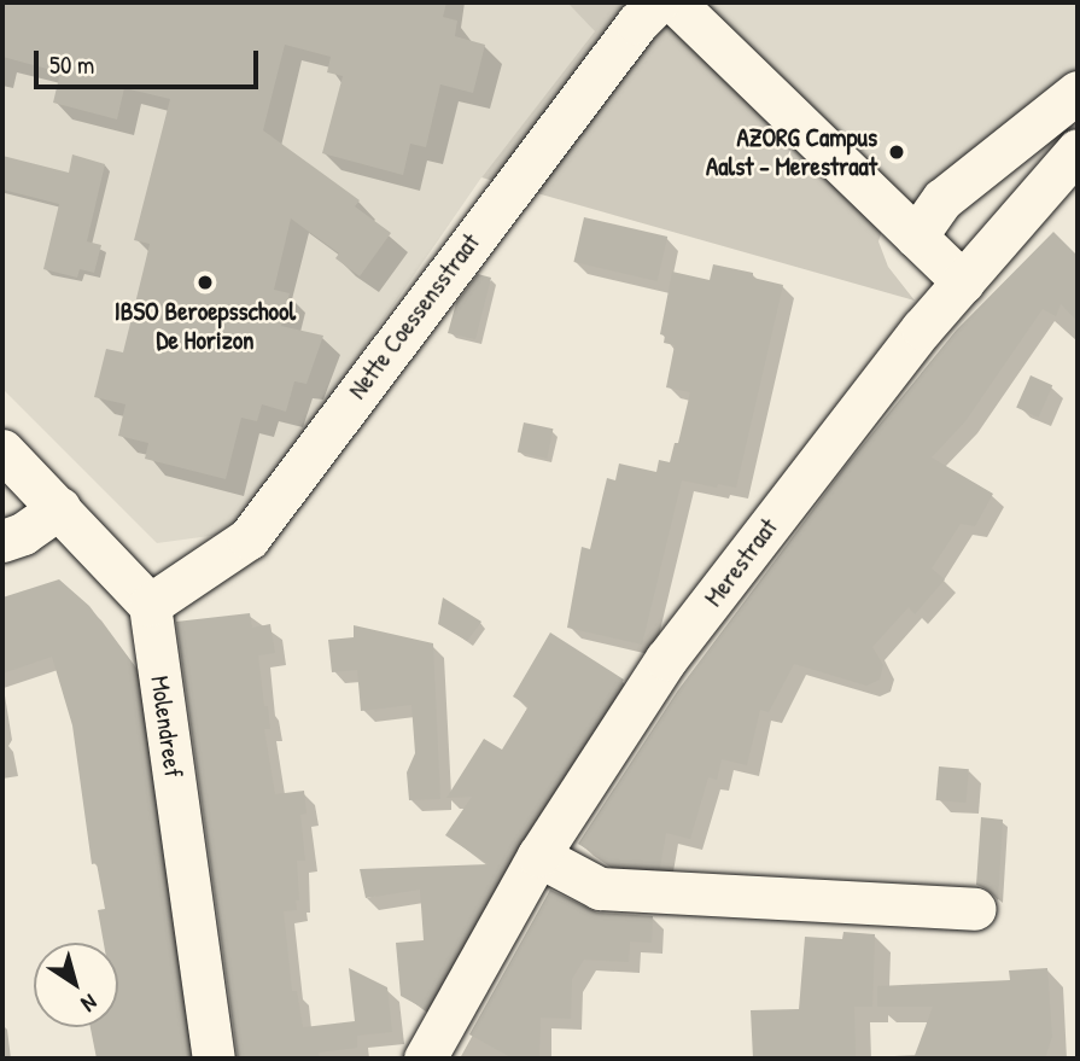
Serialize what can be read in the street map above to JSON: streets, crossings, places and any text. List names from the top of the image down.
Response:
{
  "streets": {
    "street": ["Nette Coessensstraat", "Merestraat", "Molendreef"]
  },
  "crossings": [
    ["Nette Coessensstraat", "Molendreef"]
  ],
  "places": ["AZORG Campus Aalst - Merestraat", "IBSO Beroepsschool De Horizon"],
  "scale_bar": "50 m",
  "north": "bottom right"
}
